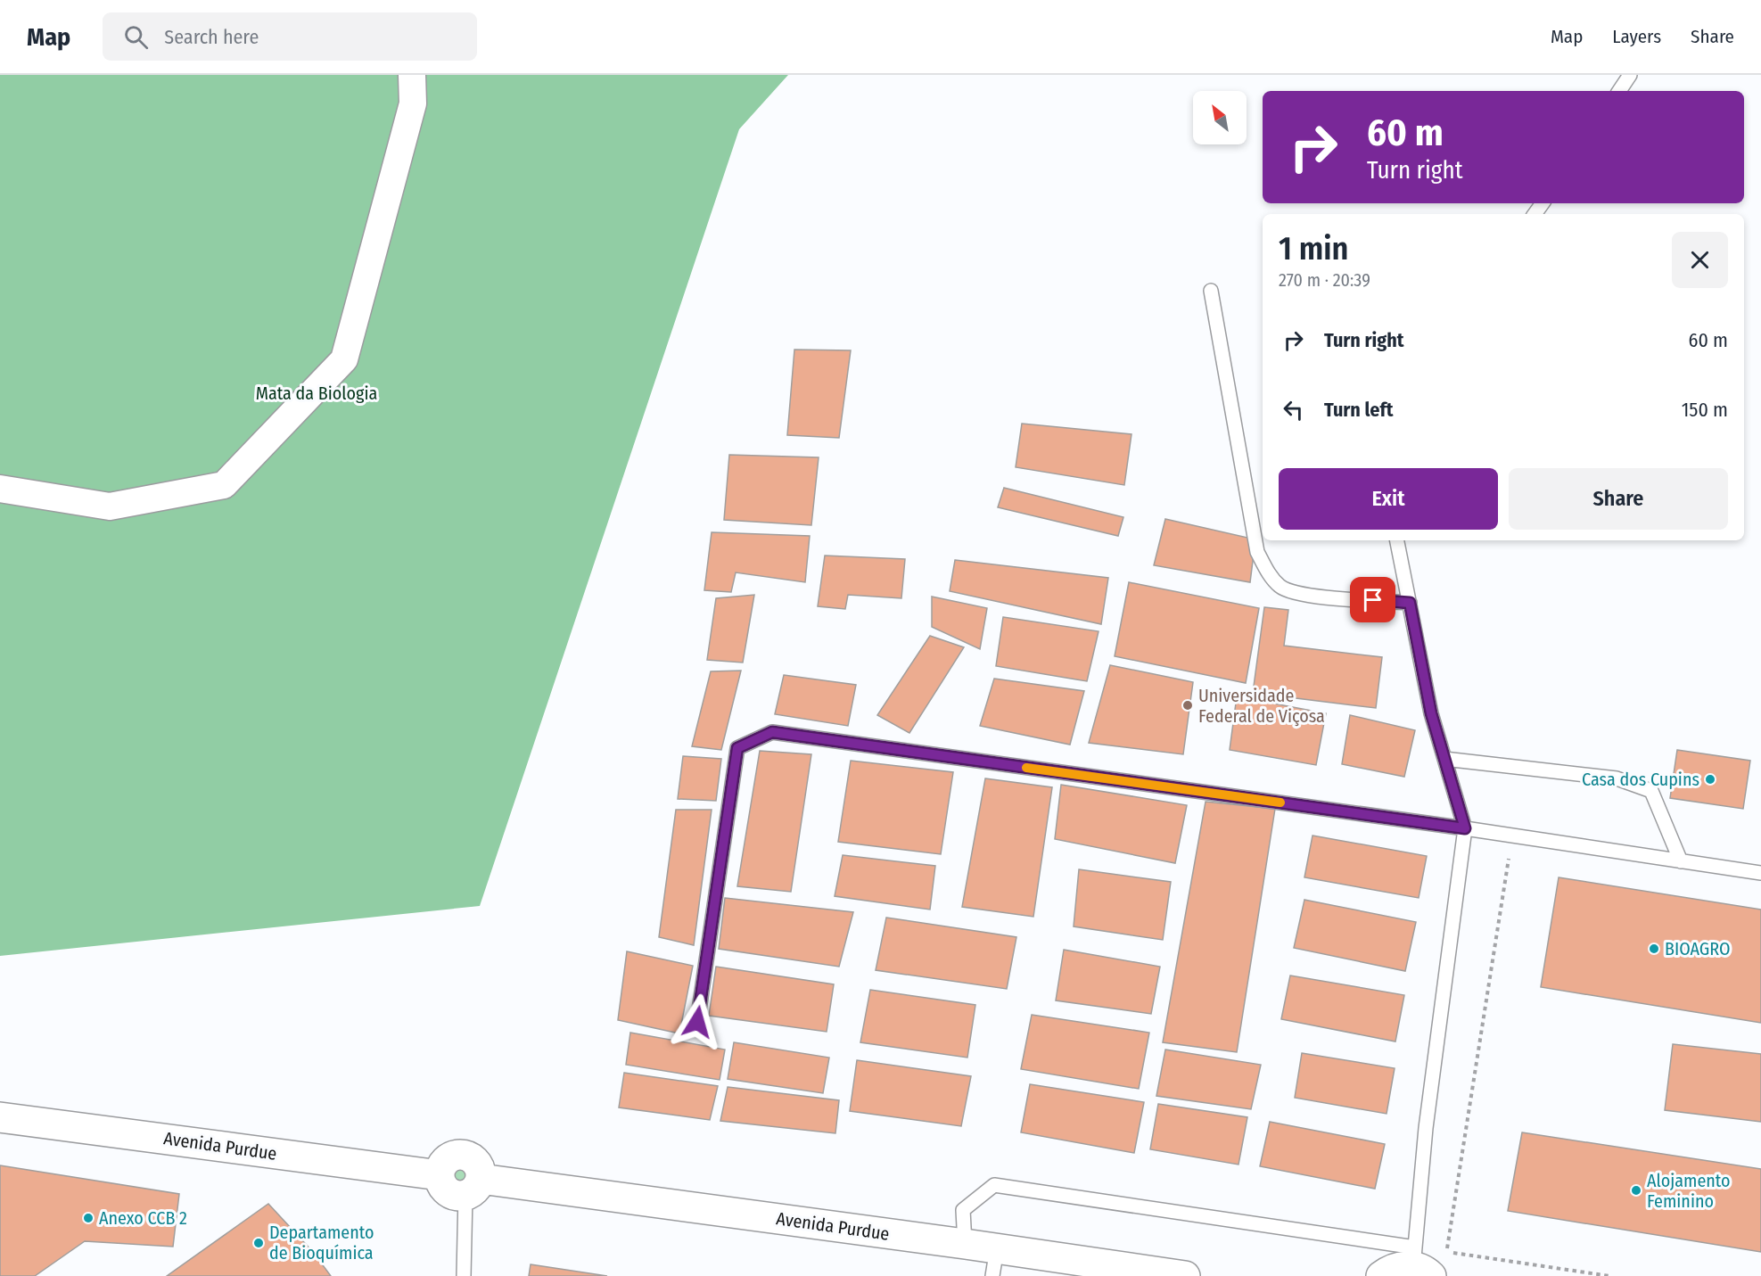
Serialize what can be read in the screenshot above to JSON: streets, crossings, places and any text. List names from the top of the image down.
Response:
{
  "streets": {
    "street": ["Avenida Purdue"]
  },
  "parks": ["Mata da Biologia"],
  "places": [
    "Universidade Federal de Viçosa",
    "Casa dos Cupins",
    "BIOAGRO",
    "Alojamento Feminino",
    "Anexo CCB 2",
    "Departamento de Bioquímica"
  ],
  "north": "top left",
  "page": {
    "header": "Map",
    "search": "Search here",
    "nav": ["Map", "Layers", "Share"],
    "turn": ["60 m", "Turn right"],
    "heading": ["1 min", "270 m · 20:39"],
    "list": [
      {
        "name": "Turn right",
        "value": "60 m"
      },
      {
        "name": "Turn left",
        "value": "150 m"
      }
    ],
    "buttons": ["Exit", "Share"]
  }
}
